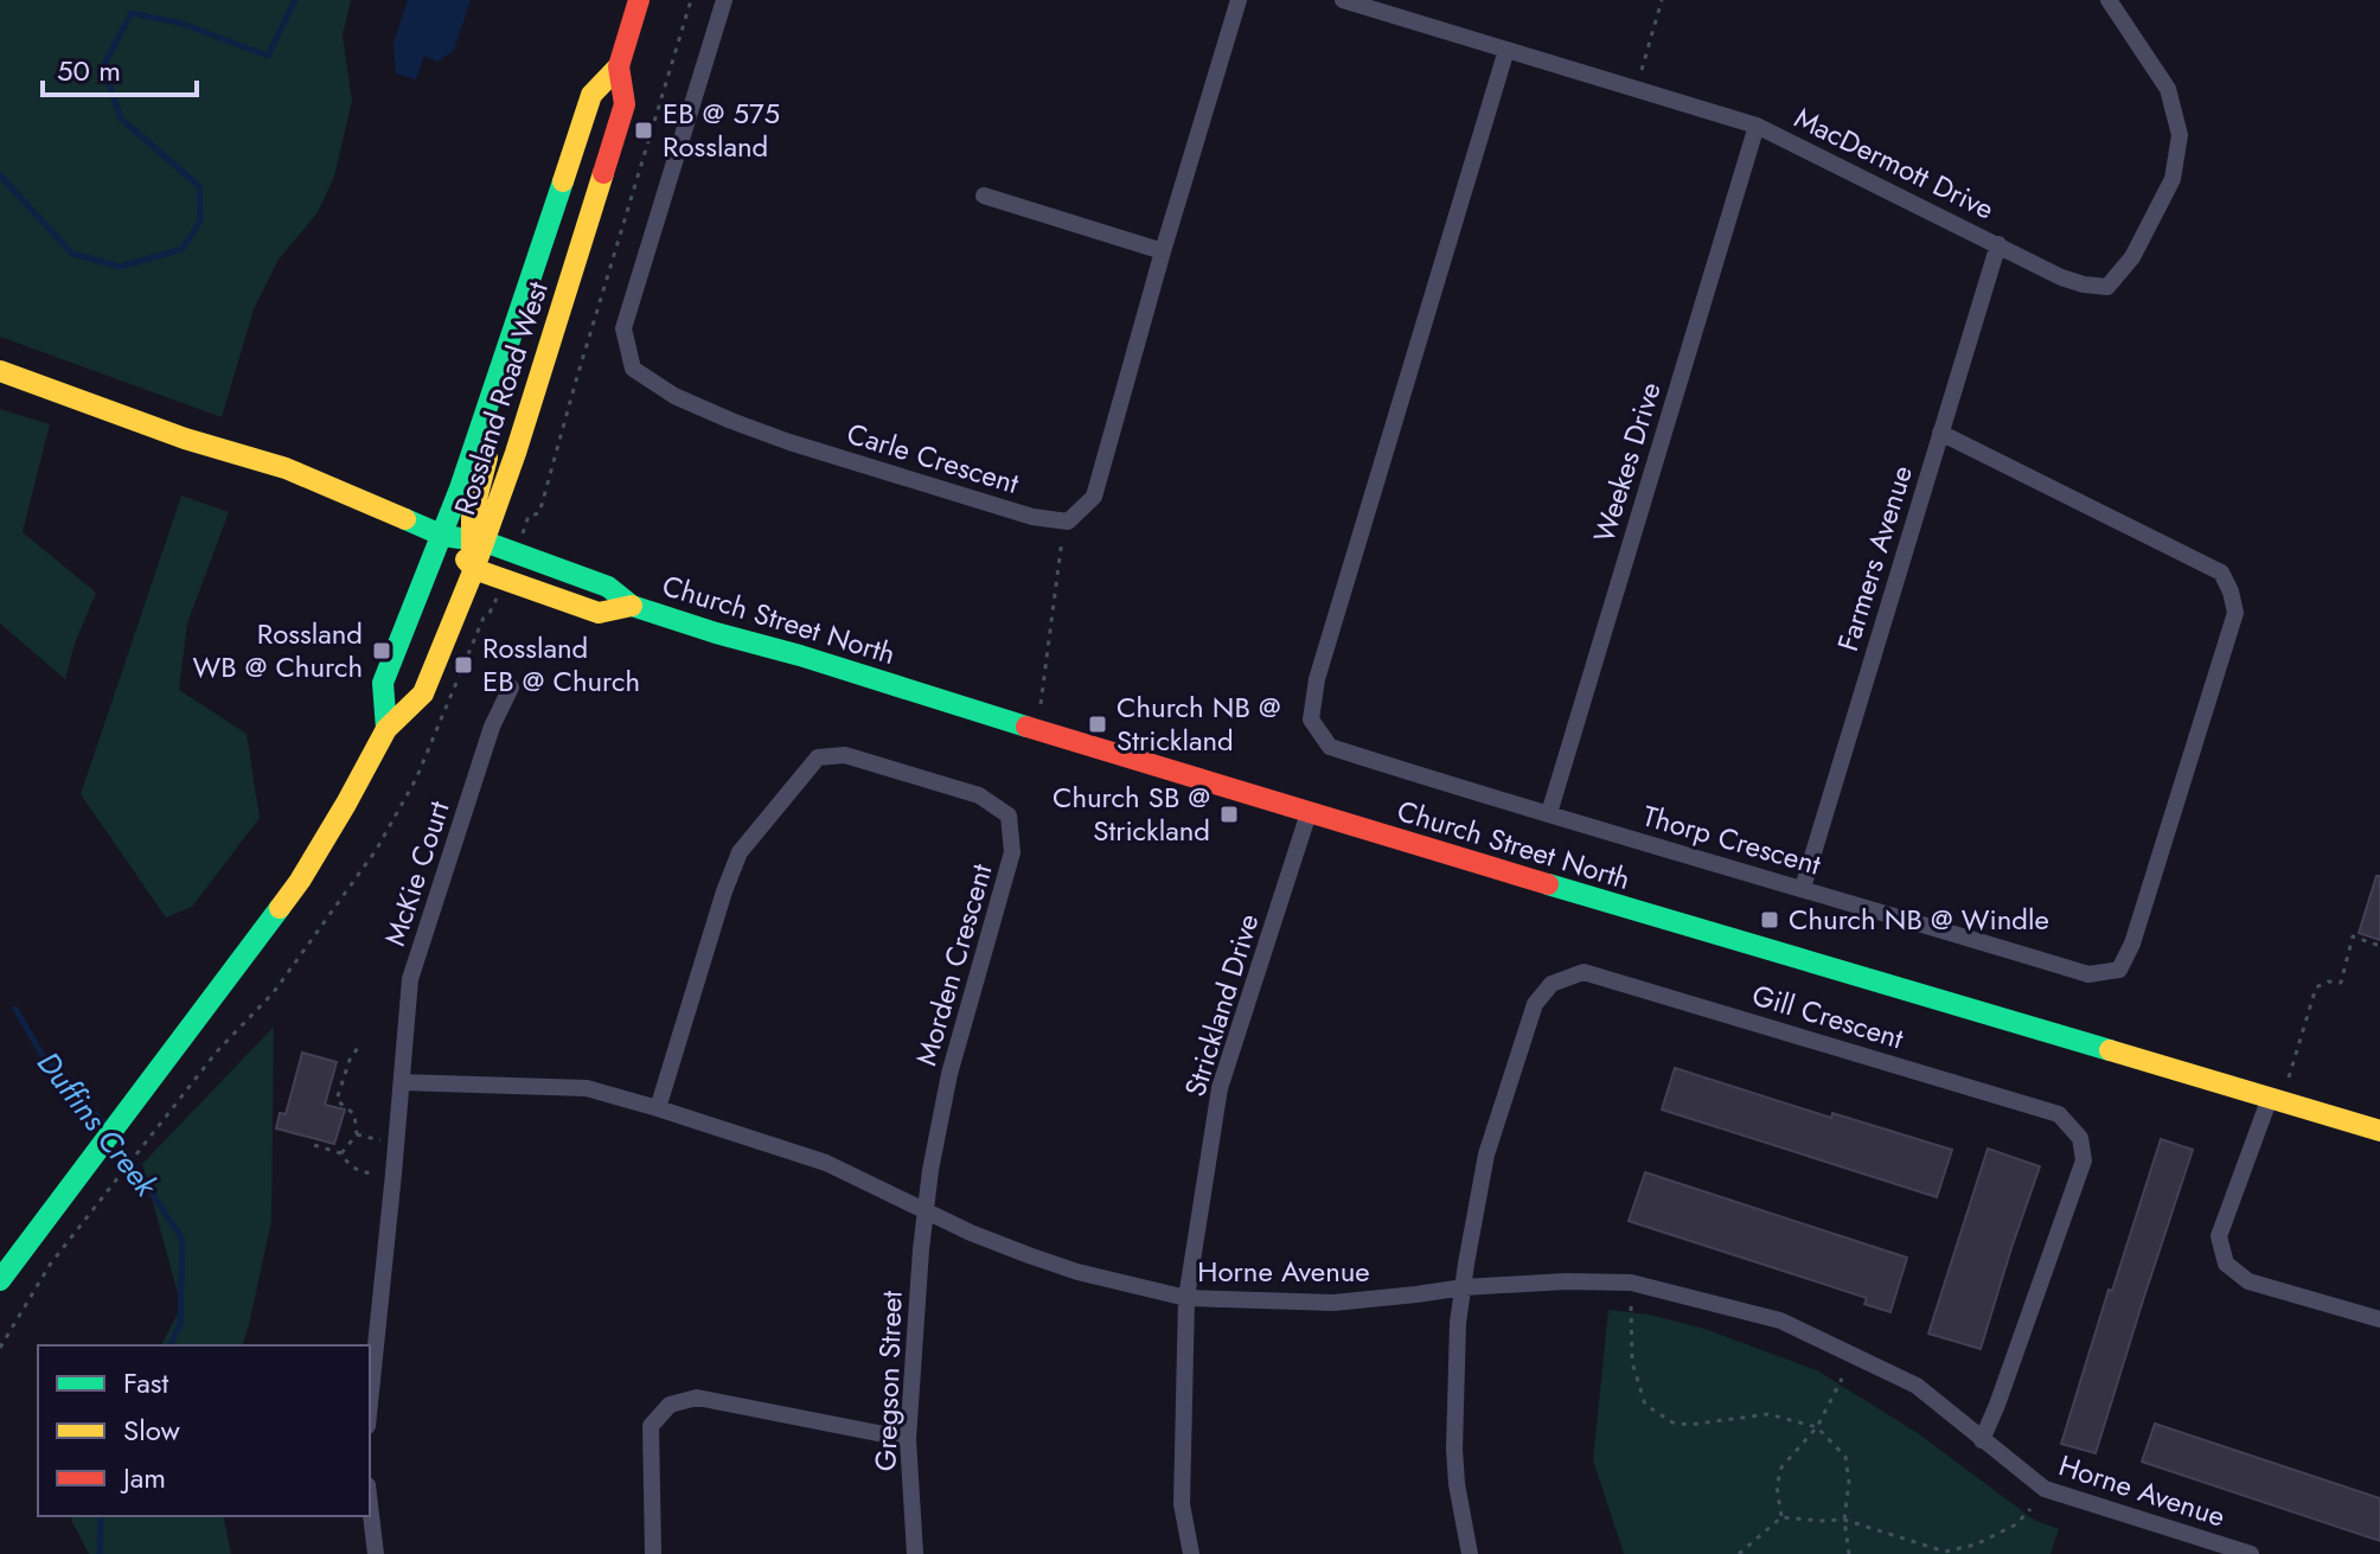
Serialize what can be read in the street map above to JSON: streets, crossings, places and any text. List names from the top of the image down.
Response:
{
  "streets": {
    "street": [
      "MacDermott Drive",
      "Rossland Road West",
      "Carle Crescent",
      "Weekes Drive",
      "Farmers Avenue",
      "Church Street North",
      "Thorp Crescent",
      "McKie Court",
      "Morden Crescent",
      "Strickland Drive",
      "Gill Crescent",
      "Horne Avenue",
      "Gregson Street"
    ]
  },
  "crossings": [
    ["MacDermott Drive", "Weekes Drive"],
    ["MacDermott Drive", "Farmers Avenue"],
    ["MacDermott Drive", "Thorp Crescent"],
    ["Rossland Road West", "Church Street North"],
    ["Weekes Drive", "Thorp Crescent"],
    ["Farmers Avenue", "Thorp Crescent"],
    ["Church Street North", "Strickland Drive"],
    ["McKie Court", "Horne Avenue"],
    ["Morden Crescent", "Horne Avenue"],
    ["Morden Crescent", "Gregson Street"],
    ["Strickland Drive", "Horne Avenue"],
    ["Gill Crescent", "Horne Avenue"],
    ["Horne Avenue", "Gregson Street"]
  ],
  "water": ["Duffins Creek"],
  "places": {
    "transit": [
      "EB @ 575 Rossland",
      "Rossland WB @ Church",
      "Rossland EB @ Church",
      "Church NB @ Strickland",
      "Church SB @ Strickland",
      "Church NB @ Windle"
    ]
  },
  "legend": ["Fast", "Slow", "Jam"],
  "scale_bar": "50 m"
}
